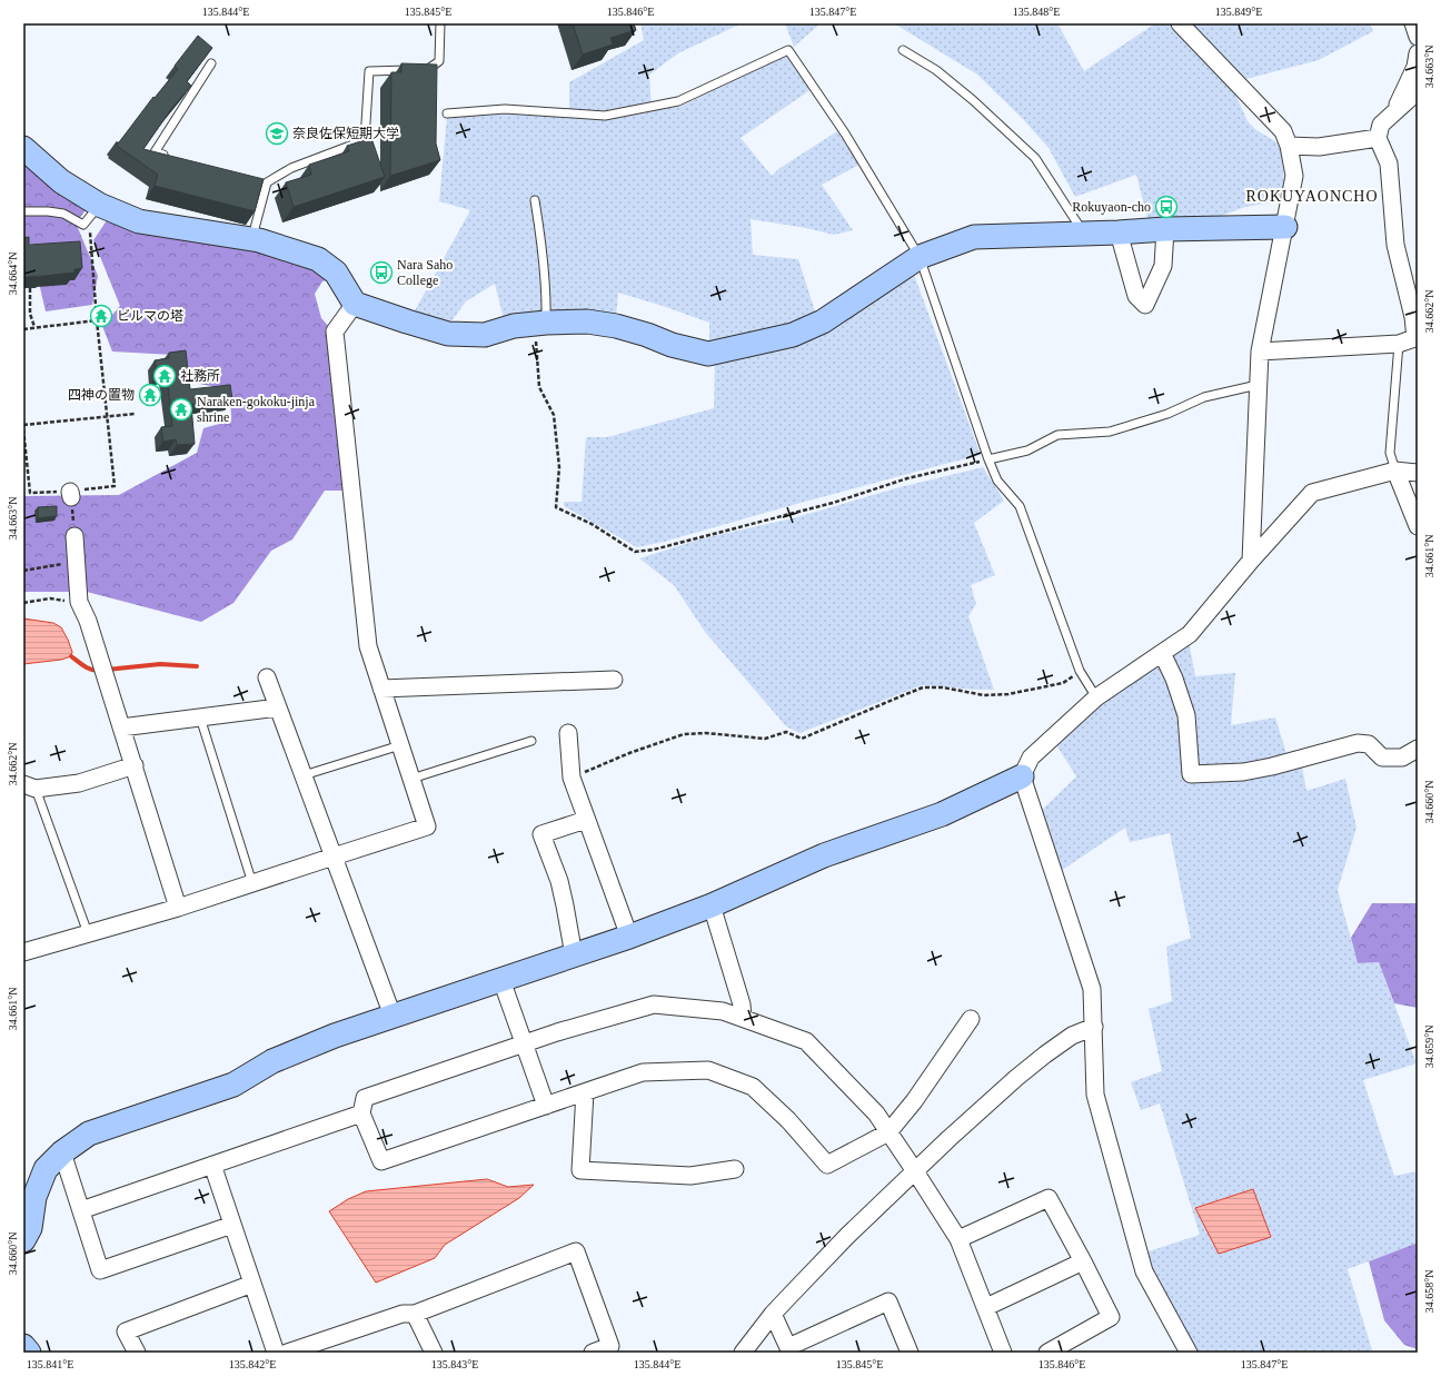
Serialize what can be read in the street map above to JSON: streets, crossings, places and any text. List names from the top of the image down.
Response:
{
  "districts": ["ROKUYAONCHO"],
  "places": {
    "school or university": ["奈良佐保短期大学"],
    "bus stop": ["Rokuyaon-cho", "Nara Saho College"],
    "temple": [
      "ビルマの塔",
      "社務所",
      "四神の置物",
      "Naraken-gokoku-jinja shrine"
    ]
  },
  "coordinates": [
    "135.844°E",
    "135.845°E",
    "135.846°E",
    "135.847°E",
    "135.848°E",
    "135.849°E",
    "34.663°N",
    "34.664°N",
    "34.662°N",
    "34.661°N",
    "34.660°N",
    "34.659°N",
    "34.658°N",
    "135.841°E",
    "135.842°E",
    "135.843°E"
  ]
}
